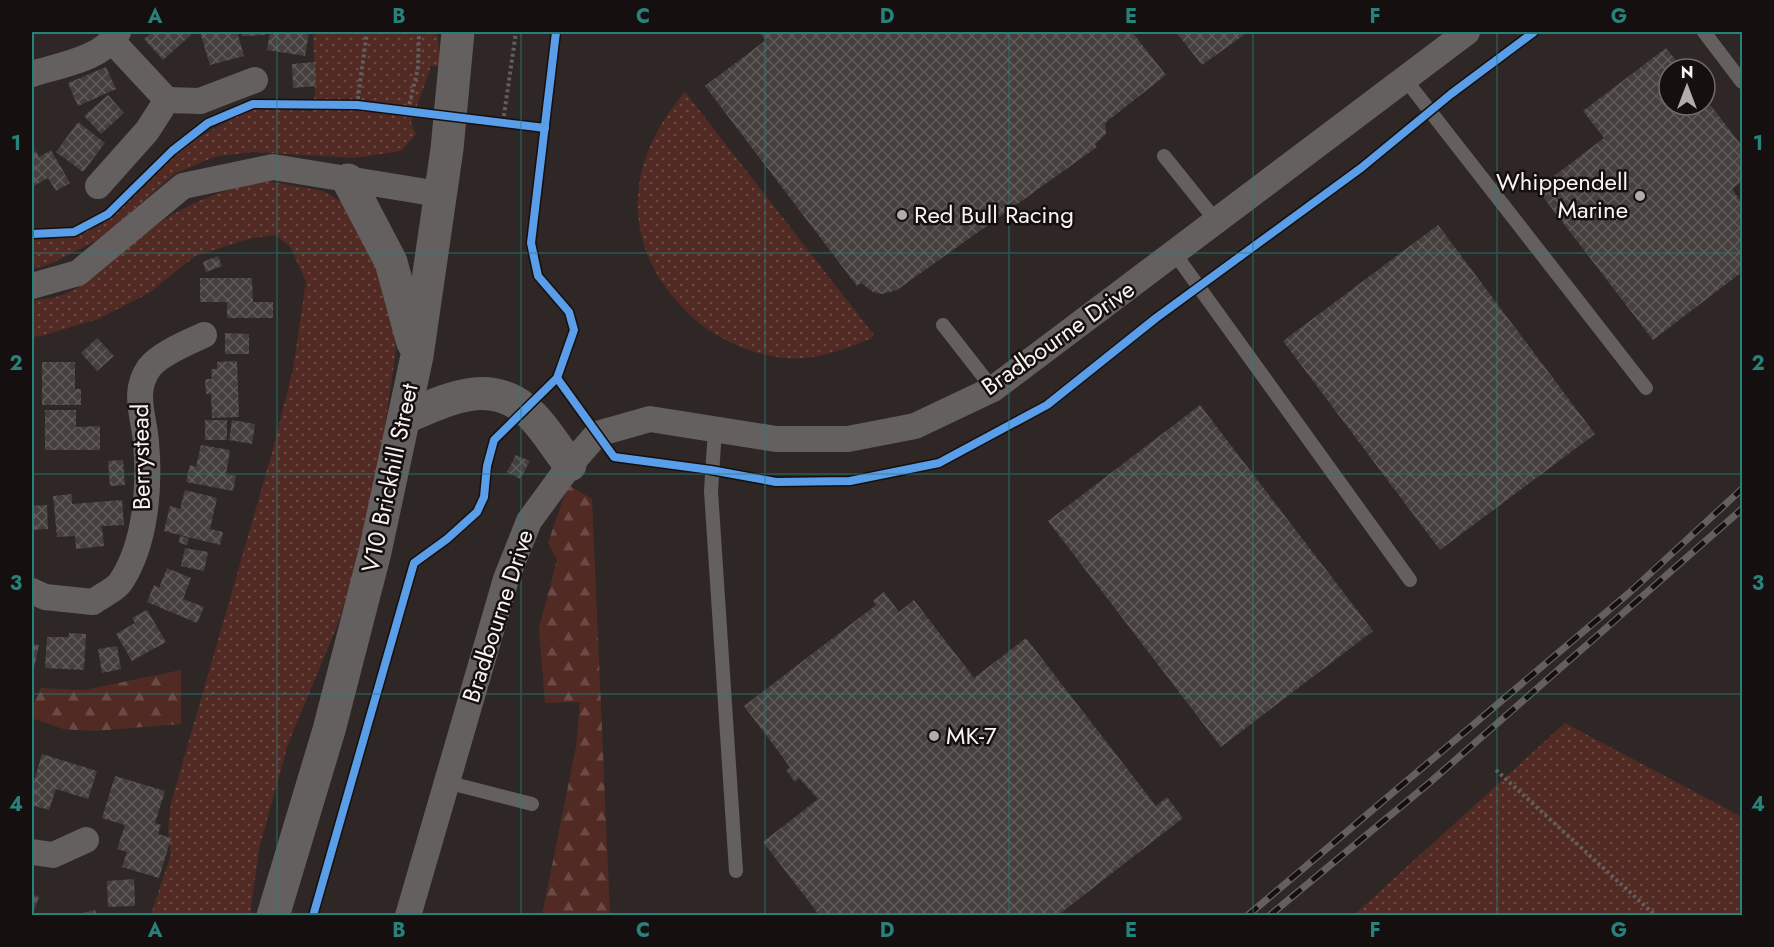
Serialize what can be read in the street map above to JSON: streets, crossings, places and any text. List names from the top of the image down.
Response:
{
  "streets": {
    "street": ["Bradbourne Drive", "Berrystead", "V10 Brickhill Street"]
  },
  "places": ["Whippendell Marine", "Red Bull Racing", "MK-7"],
  "north": "top",
  "grid": {
    "columns": [
      "A",
      "B",
      "C",
      "D",
      "E",
      "F",
      "G"
    ],
    "rows": [
      "1",
      "2",
      "3",
      "4"
    ]
  }
}
